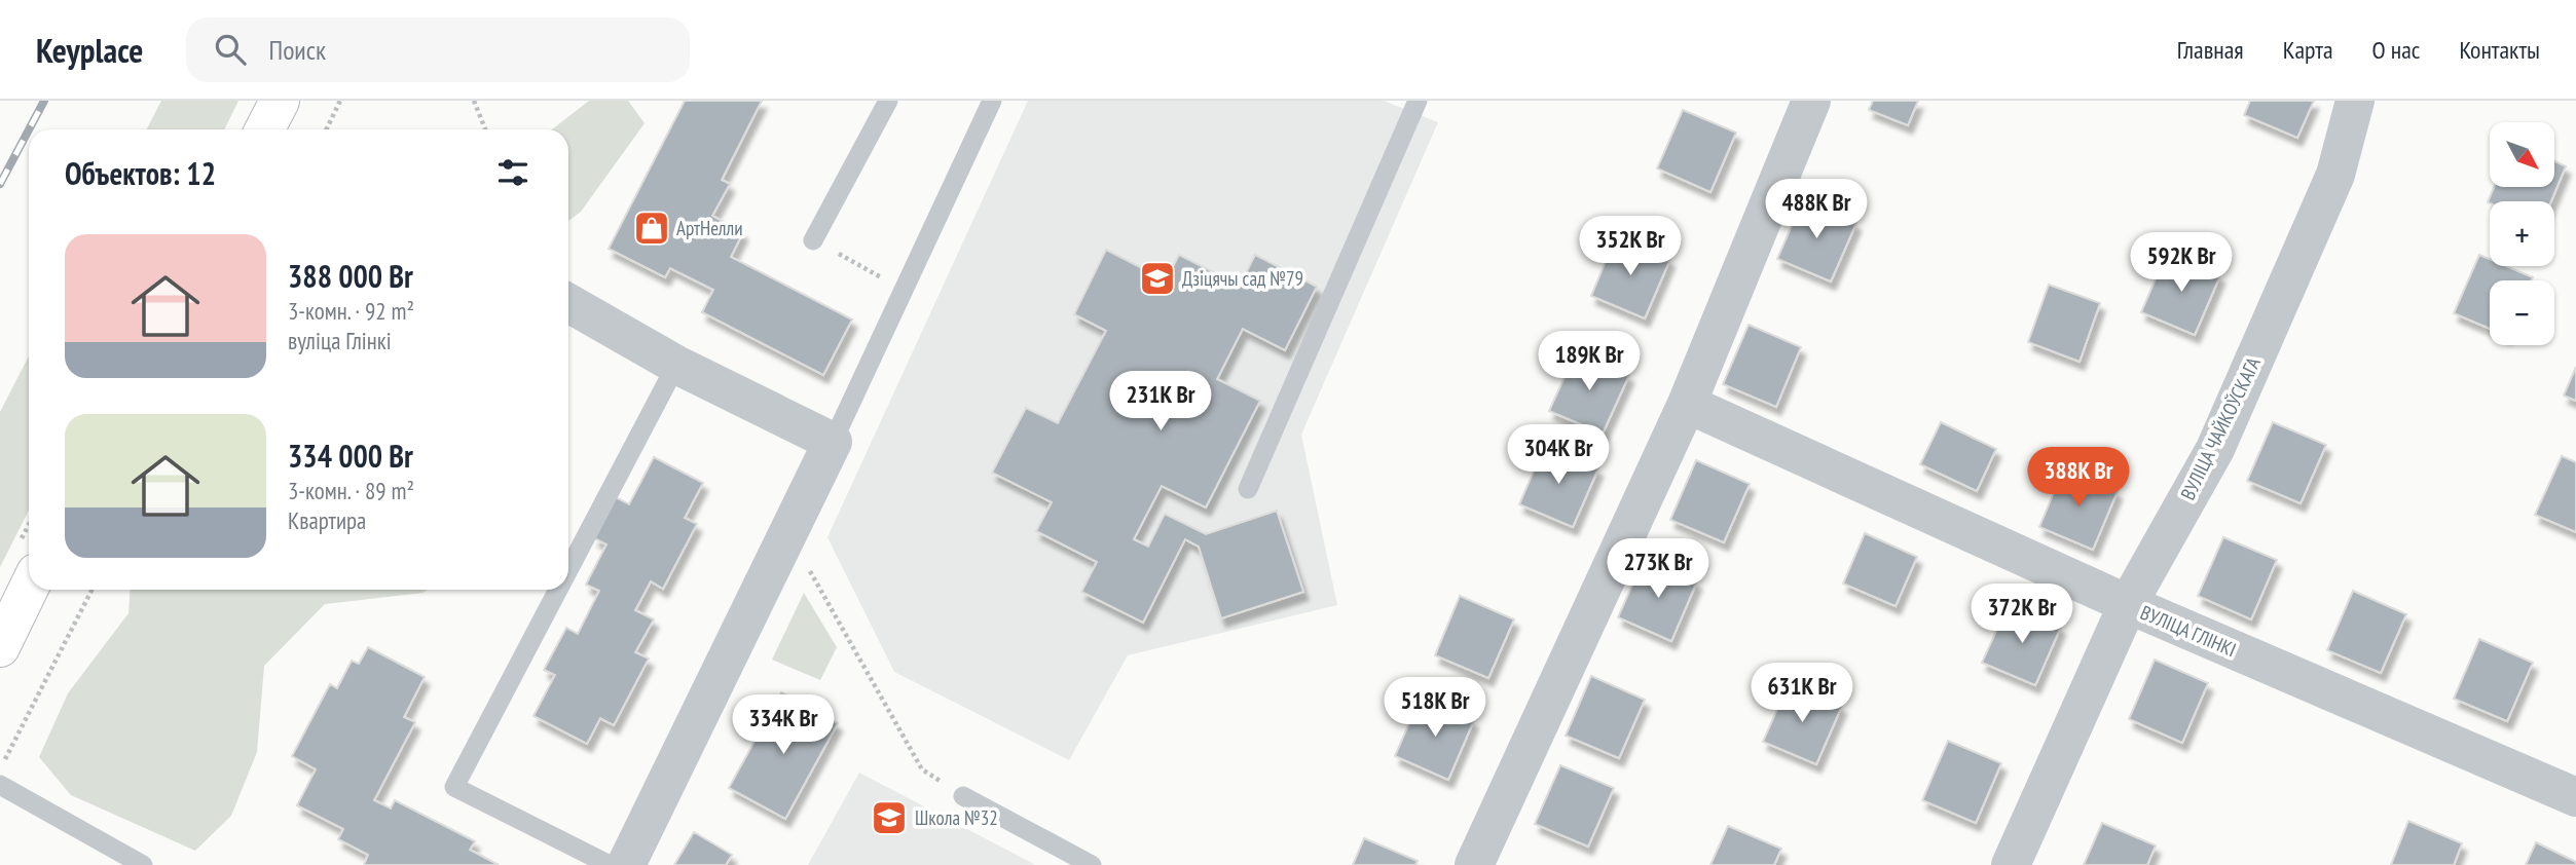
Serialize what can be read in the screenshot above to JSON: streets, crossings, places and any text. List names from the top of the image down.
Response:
{
  "streets": {
    "street": ["ВУЛІЦА ЧАЙКОЎСКАГА", "ВУЛІЦА ГЛІНКІ"]
  },
  "crossings": [
    ["ВУЛІЦА ЧАЙКОЎСКАГА", "ВУЛІЦА ГЛІНКІ"]
  ],
  "places": {
    "shop": ["АртНелли"],
    "school or university": ["Дзіцячы сад №79", "Школа №32"]
  },
  "north": "bottom right",
  "page": {
    "header": "Keyplace",
    "search": "Поиск",
    "nav": [
      "Главная",
      "Карта",
      "О нас",
      "Контакты"
    ],
    "map_buttons": ["+", "−"],
    "heading": "Объектов: 12",
    "price": [
      "488K Br",
      "352K Br",
      "592K Br",
      "189K Br",
      "231K Br",
      "304K Br",
      "388K Br",
      "273K Br",
      "372K Br",
      "631K Br",
      "518K Br",
      "334K Br"
    ],
    "list": [
      {
        "name": "388 000 Br",
        "note": "3-комн. · 92 m² · вуліца Глінкі"
      },
      {
        "name": "334 000 Br",
        "note": "3-комн. · 89 m² · Квартира"
      }
    ]
  }
}
